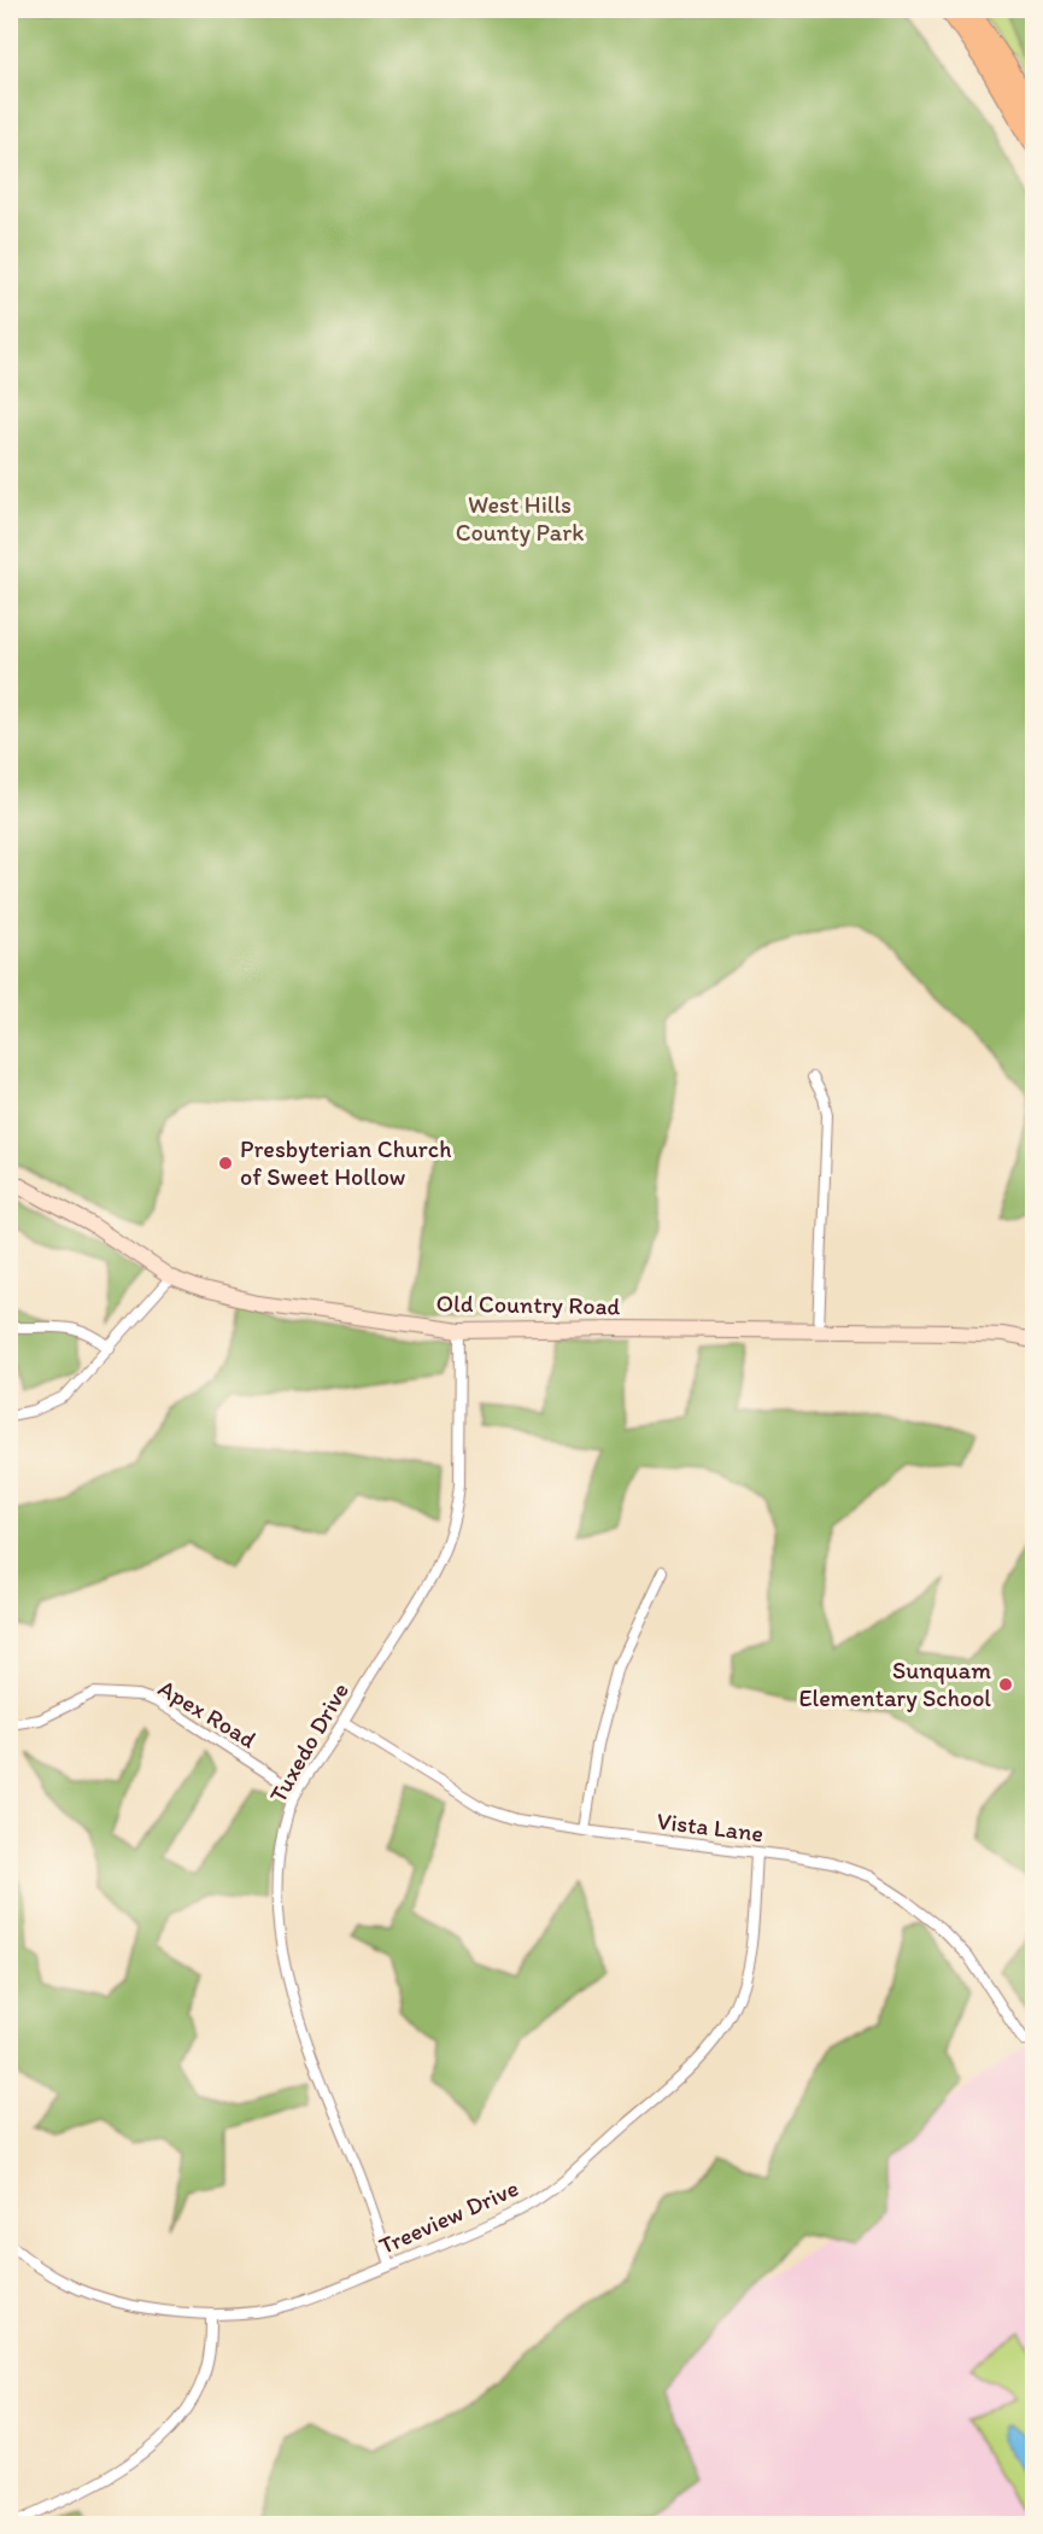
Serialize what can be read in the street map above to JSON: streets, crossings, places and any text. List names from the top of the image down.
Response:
{
  "streets": {
    "main road": ["Old Country Road"],
    "street": [
      "Apex Road",
      "Tuxedo Drive",
      "Vista Lane",
      "Treeview Drive"
    ]
  },
  "crossings": [
    ["Old Country Road", "Tuxedo Drive"],
    ["Apex Road", "Tuxedo Drive"],
    ["Tuxedo Drive", "Vista Lane"],
    ["Tuxedo Drive", "Treeview Drive"],
    ["Vista Lane", "Treeview Drive"]
  ],
  "parks": ["West Hills County Park"],
  "places": ["Presbyterian Church of Sweet Hollow", "Sunquam Elementary School"]
}
